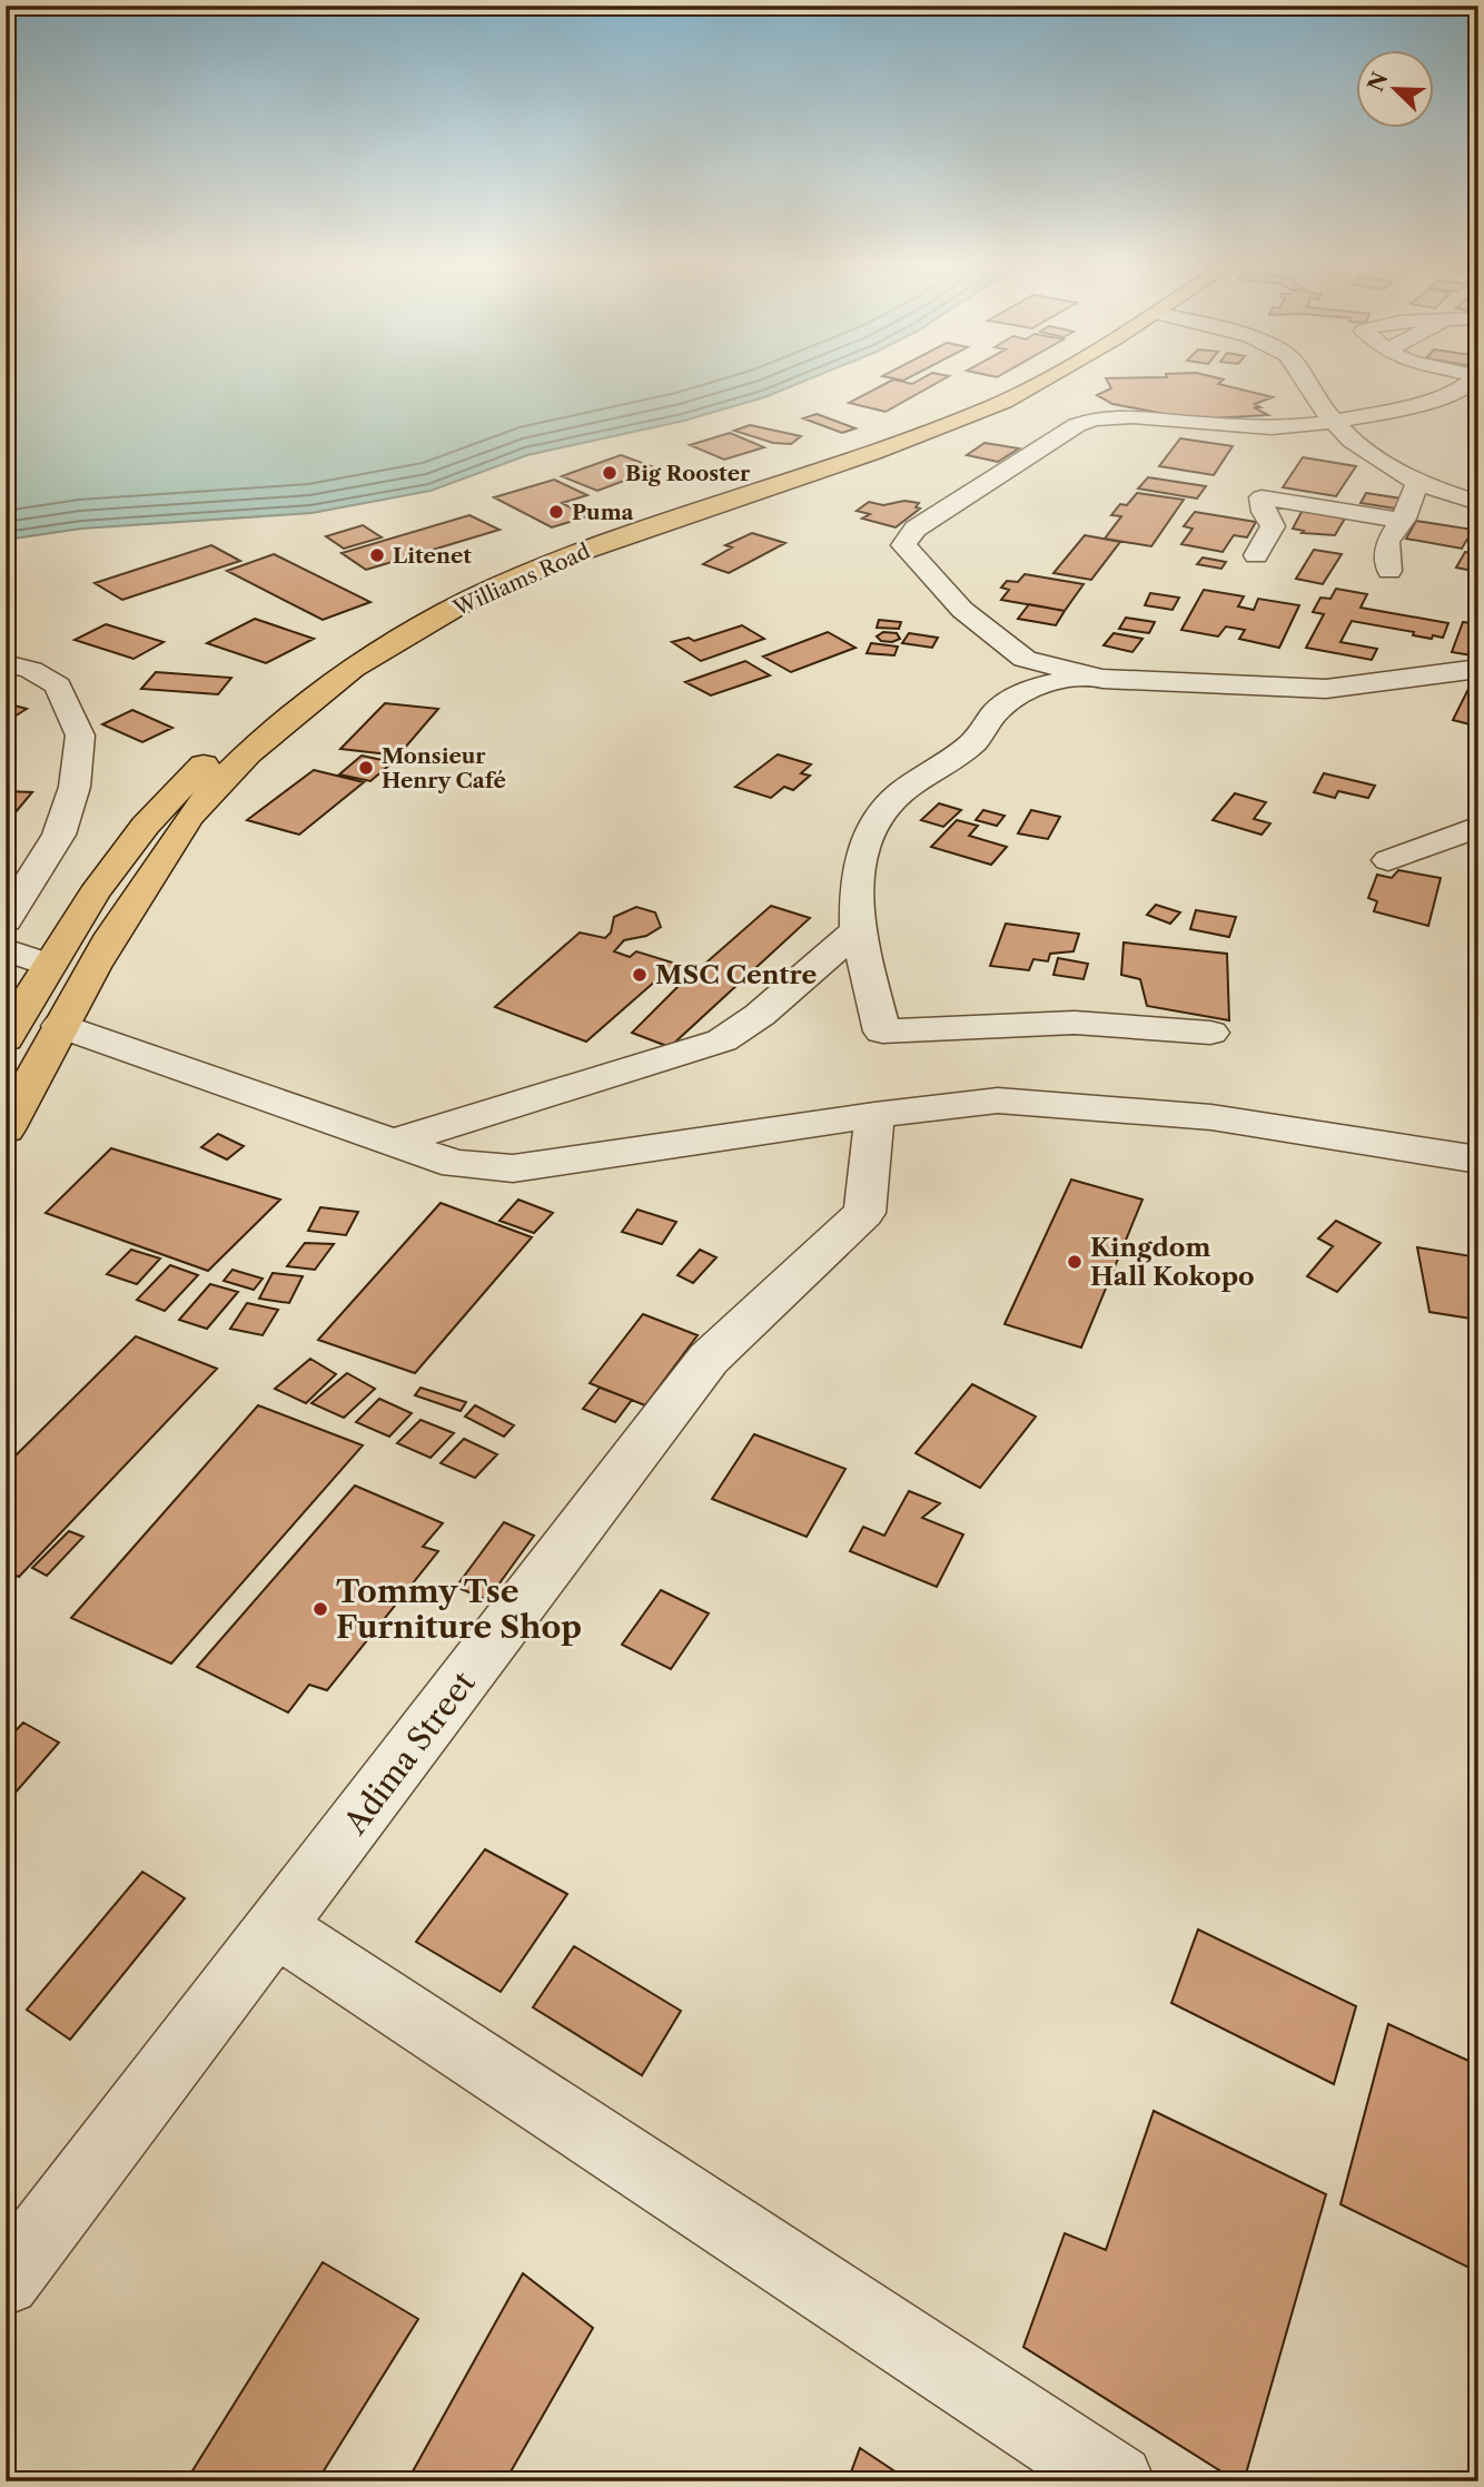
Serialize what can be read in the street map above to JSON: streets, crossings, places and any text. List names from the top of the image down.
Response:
{
  "streets": {
    "main road": ["Williams Road"],
    "street": ["Adima Street"]
  },
  "places": [
    "Big Rooster",
    "Puma",
    "Litenet",
    "Monsieur Henry Café",
    "MSC Centre",
    "Kingdom Hall Kokopo",
    "Tommy Tse Furniture Shop"
  ],
  "north": "top left"
}
